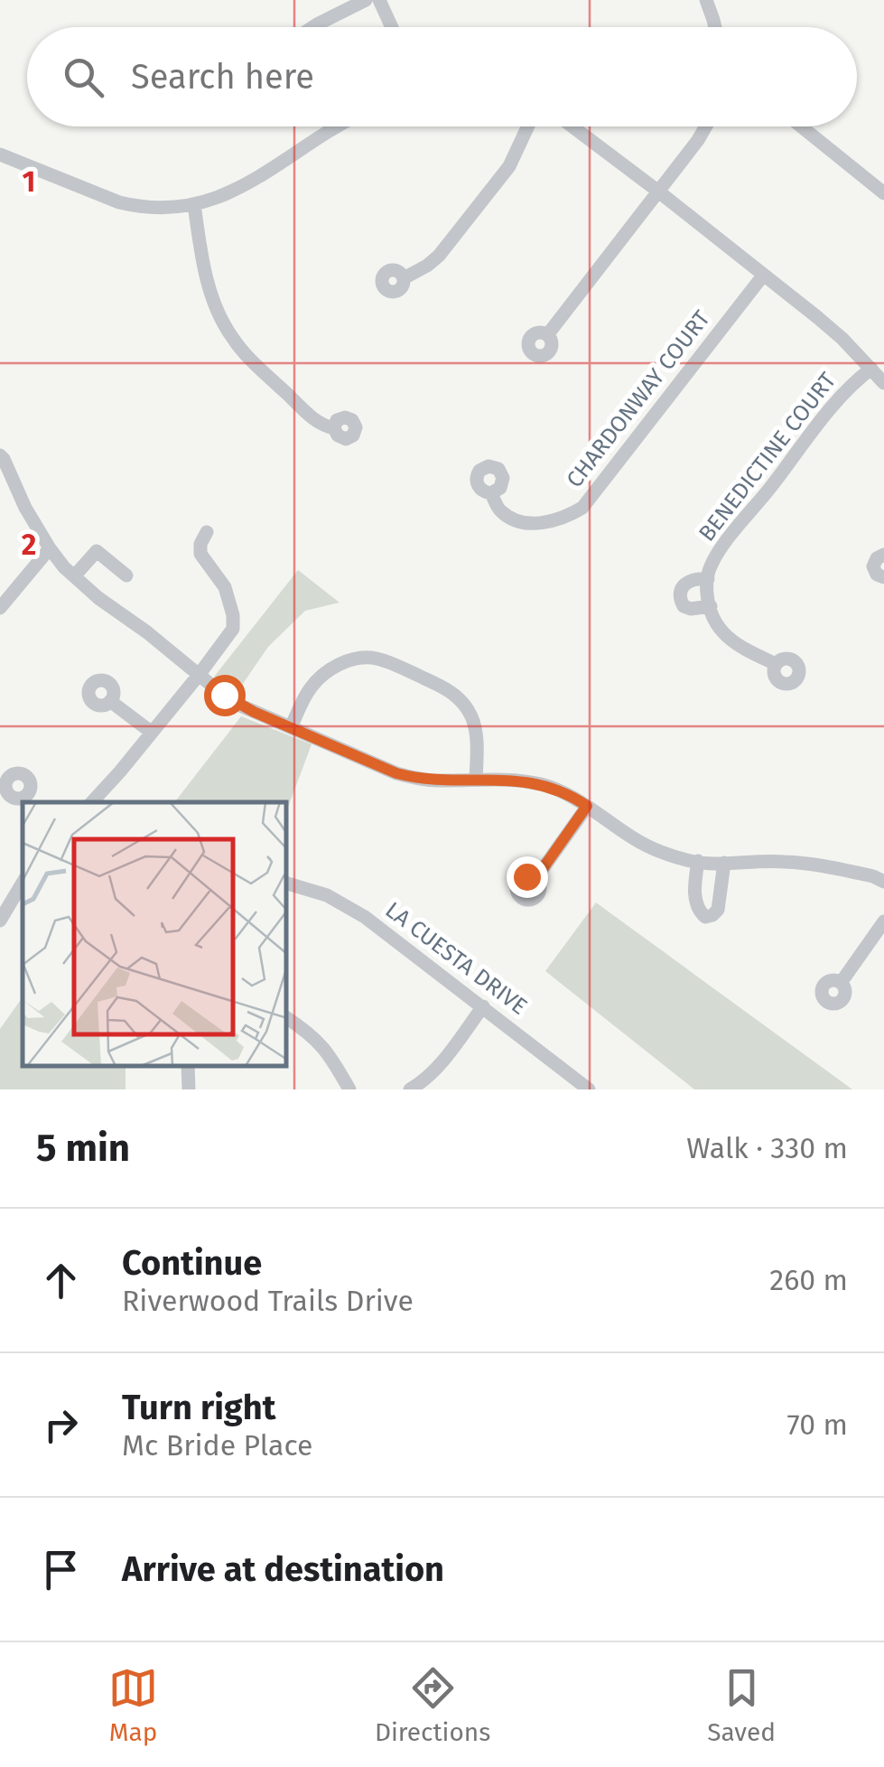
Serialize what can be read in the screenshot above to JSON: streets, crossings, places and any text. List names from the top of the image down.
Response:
{
  "streets": {
    "street": ["CHARDONWAY COURT", "BENEDICTINE COURT", "LA CUESTA DRIVE"]
  },
  "page": {
    "search": "Search here",
    "heading": ["5 min", "Walk · 330 m"],
    "list": [
      ["Continue", "Riverwood Trails Drive", "260 m"],
      ["Turn right", "Mc Bride Place", "70 m"],
      "Arrive at destination"
    ],
    "nav": ["Map", "Directions", "Saved"]
  },
  "grid": {
    "rows": ["1", "2"]
  }
}
